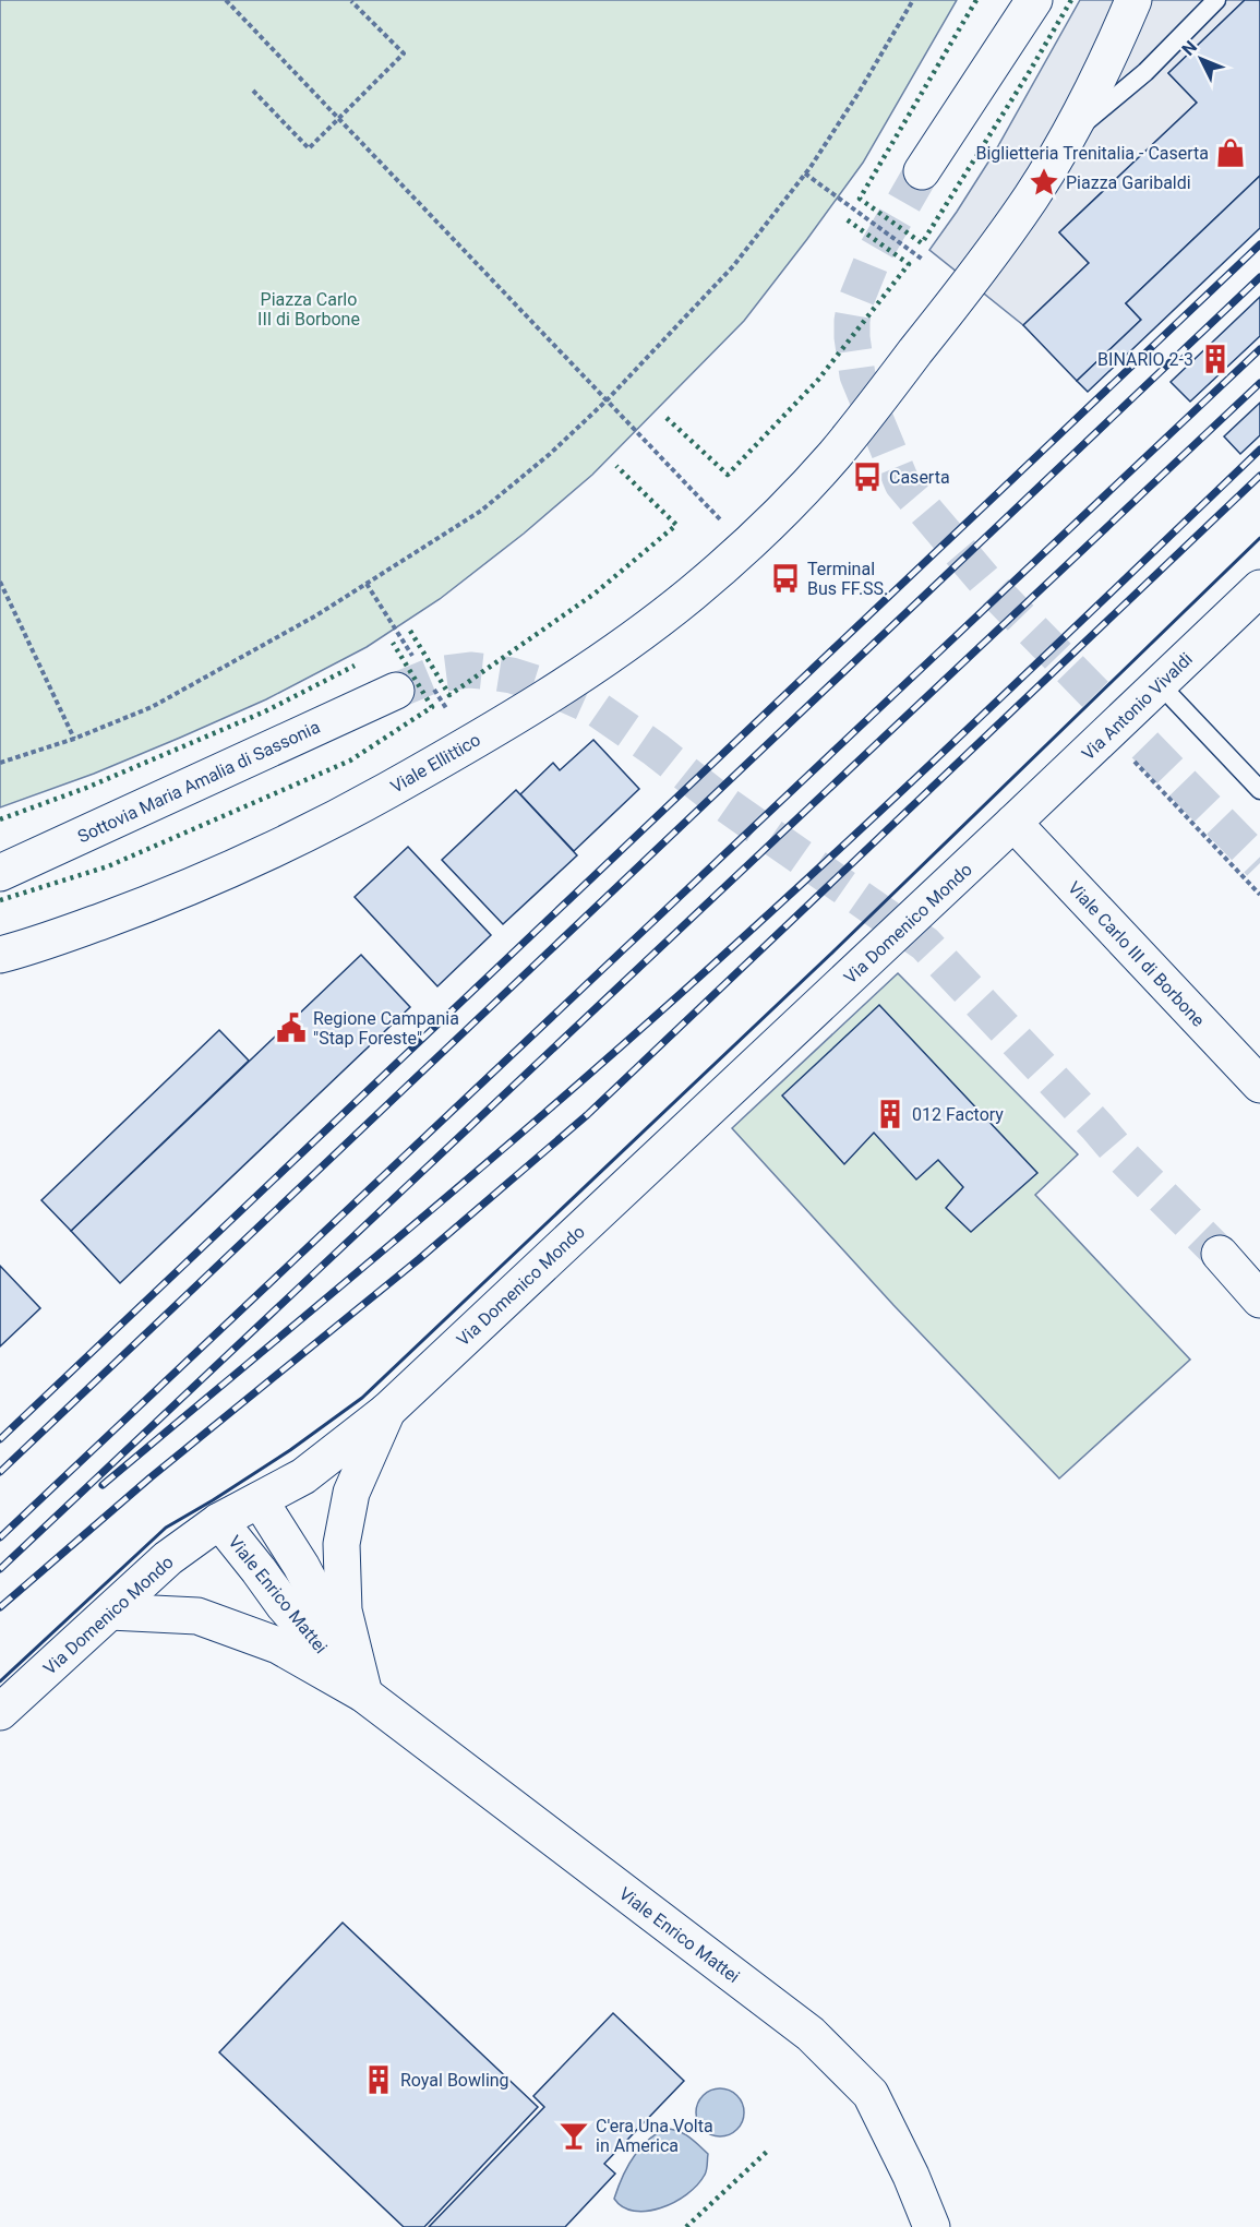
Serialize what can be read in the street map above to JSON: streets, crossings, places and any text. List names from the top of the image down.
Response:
{
  "streets": {
    "street": [
      "Via Antonio Vivaldi",
      "Viale Ellittico",
      "Sottovia Maria Amalia di Sassonia",
      "Via Domenico Mondo",
      "Viale Carlo III di Borbone",
      "Viale Enrico Mattei"
    ]
  },
  "crossings": [
    ["Via Antonio Vivaldi", "Via Domenico Mondo"],
    ["Via Antonio Vivaldi", "Viale Carlo III di Borbone"],
    ["Via Domenico Mondo", "Viale Carlo III di Borbone"],
    ["Via Domenico Mondo", "Viale Enrico Mattei"]
  ],
  "parks": ["Piazza Carlo III di Borbone"],
  "places": {
    "shop": ["Biglietteria Trenitalia - Caserta"],
    "place": ["Piazza Garibaldi"],
    "building": ["BINARIO 2-3", "012 Factory", "Royal Bowling"],
    "bus stop": ["Caserta", "Terminal Bus FF.SS."],
    "public building": ["Regione Campania \"Stap Foreste\""],
    "bar": ["C'era Una Volta in America"]
  },
  "north": "top left"
}
